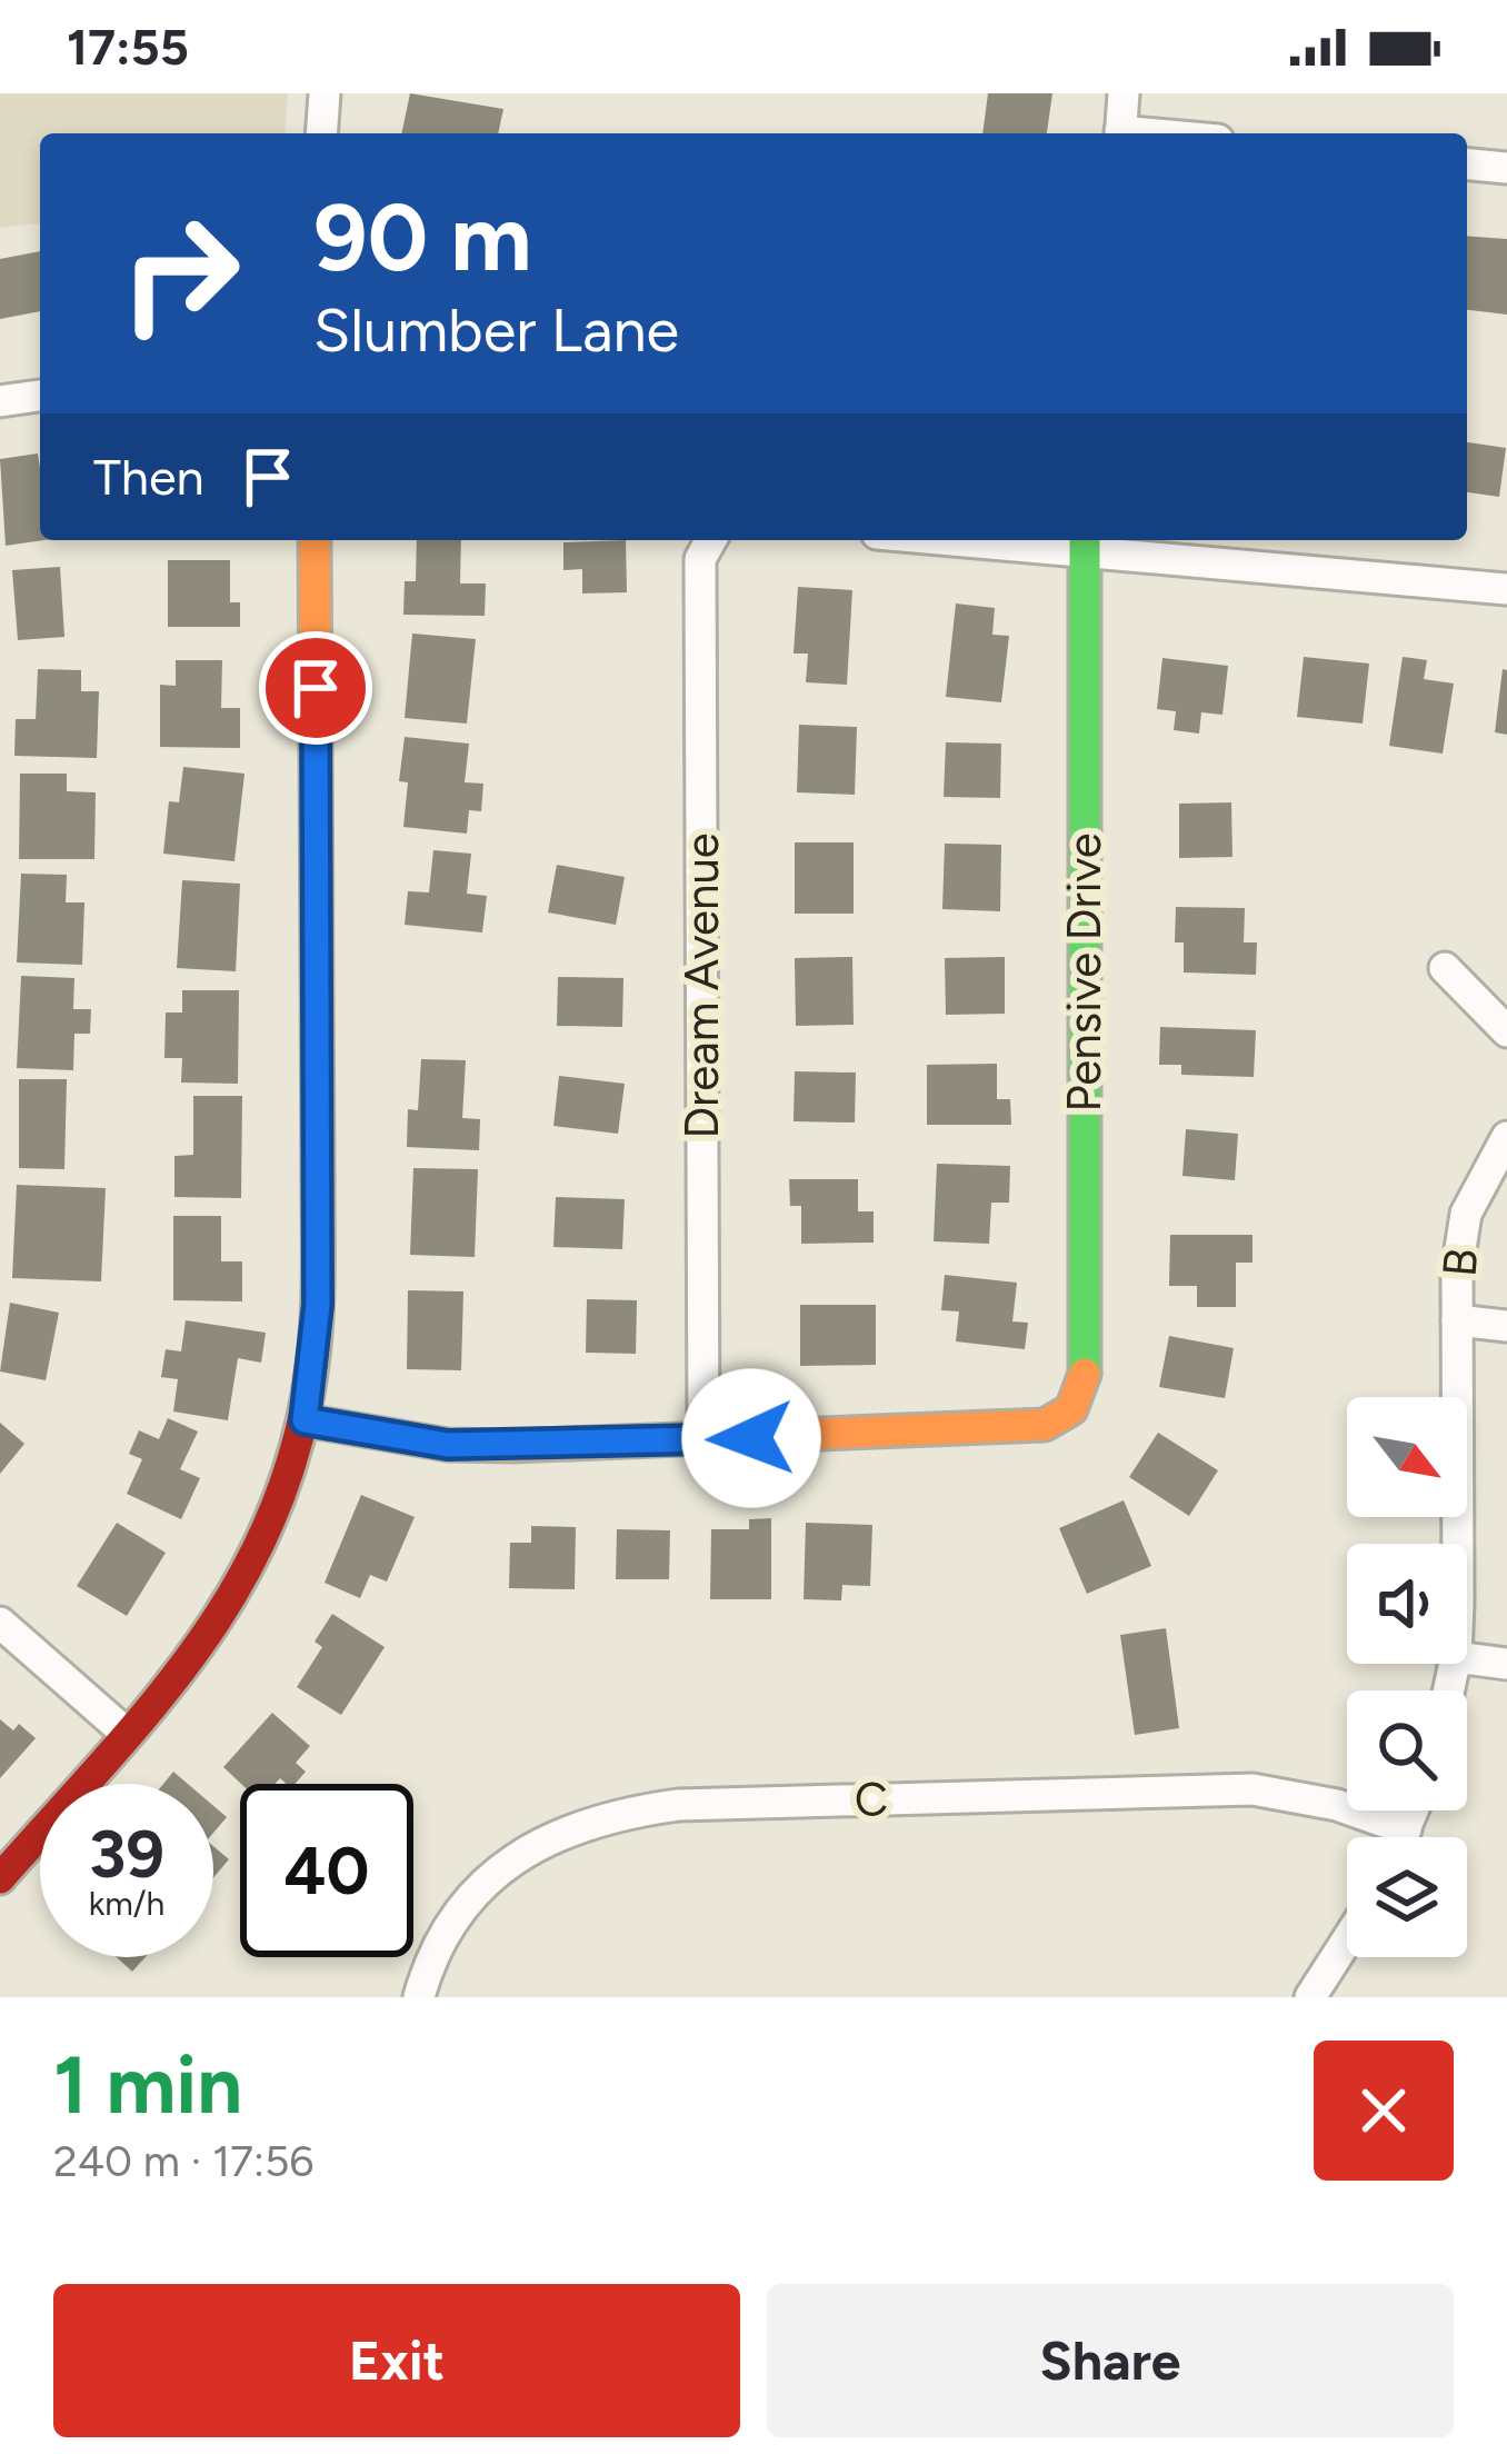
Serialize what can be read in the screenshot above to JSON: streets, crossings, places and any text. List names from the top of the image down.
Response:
{
  "streets": {
    "street": [
      "Pensive Drive",
      "Dream Avenue",
      "B",
      "C"
    ]
  },
  "crossings": [
    ["Pensive Drive", "Dream Avenue"]
  ],
  "north": "bottom right",
  "page": {
    "status": "17:55",
    "turn": ["90 m", "Slumber Lane"],
    "then": "Then",
    "speed": "39 km/h",
    "limit": "40",
    "heading": ["1 min", "240 m · 17:56"],
    "buttons": ["Exit", "Share"]
  }
}
